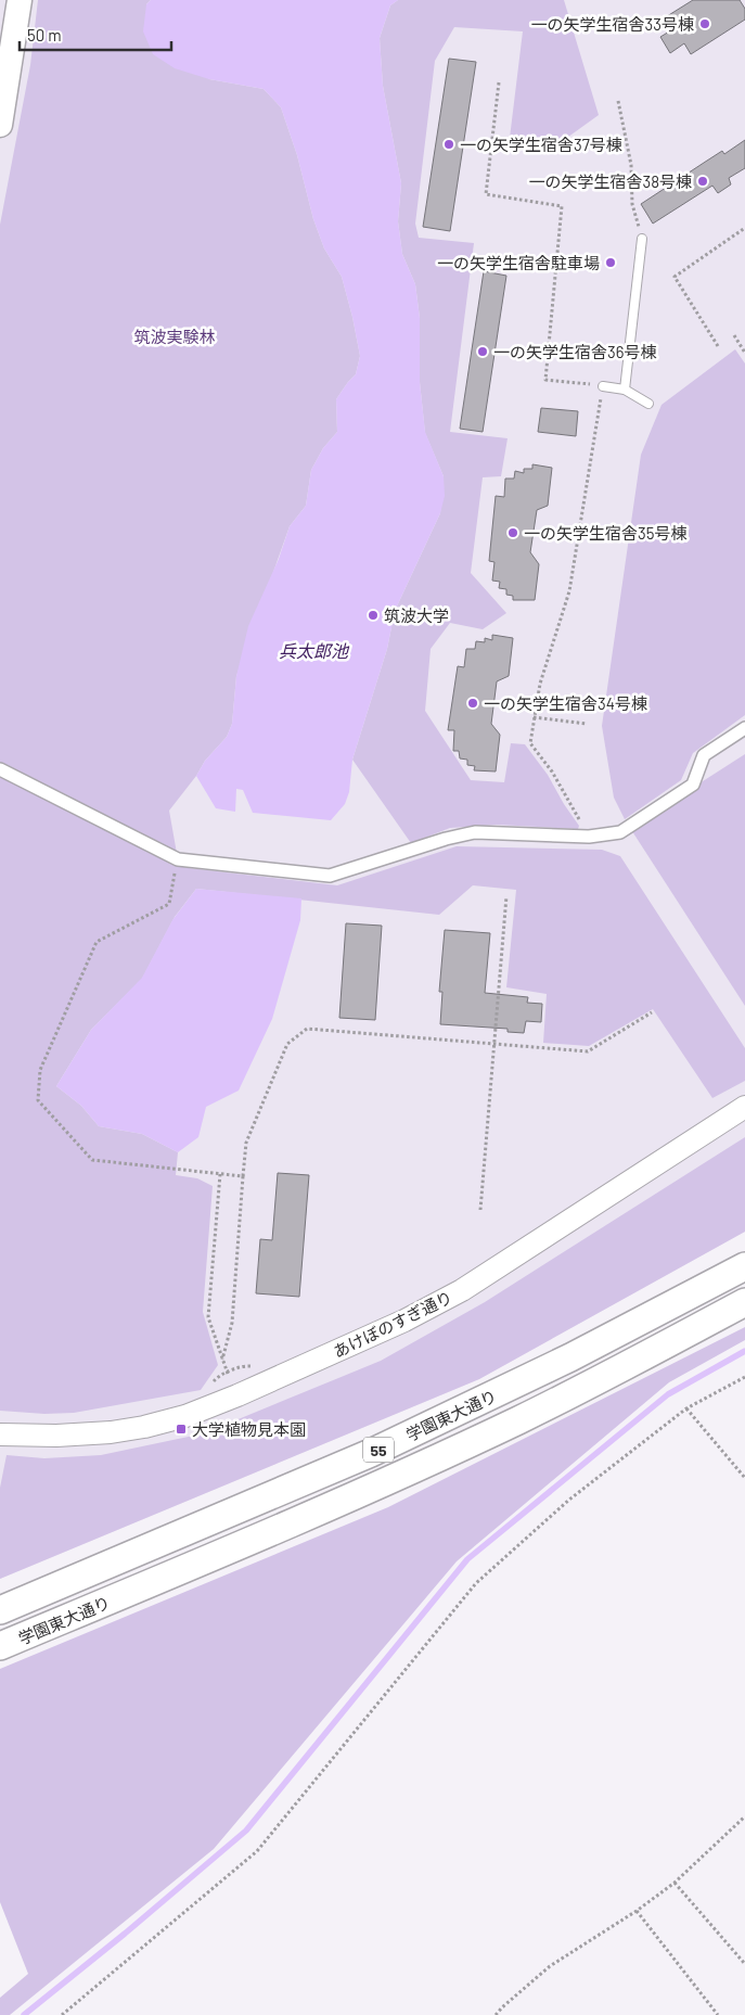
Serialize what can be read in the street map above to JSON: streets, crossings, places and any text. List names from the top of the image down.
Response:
{
  "streets": {
    "main road": ["学園東大通り", "55"],
    "street": ["あけぼのすぎ通り"]
  },
  "water": ["兵太郎池"],
  "parks": ["筑波実験林"],
  "places": {
    "other": [
      "一の矢学生宿舎33号棟",
      "一の矢学生宿舎37号棟",
      "一の矢学生宿舎38号棟",
      "一の矢学生宿舎駐車場",
      "一の矢学生宿舎36号棟",
      "一の矢学生宿舎35号棟",
      "筑波大学",
      "一の矢学生宿舎34号棟"
    ],
    "transit": ["大学植物見本園"]
  },
  "scale_bar": "50 m"
}
